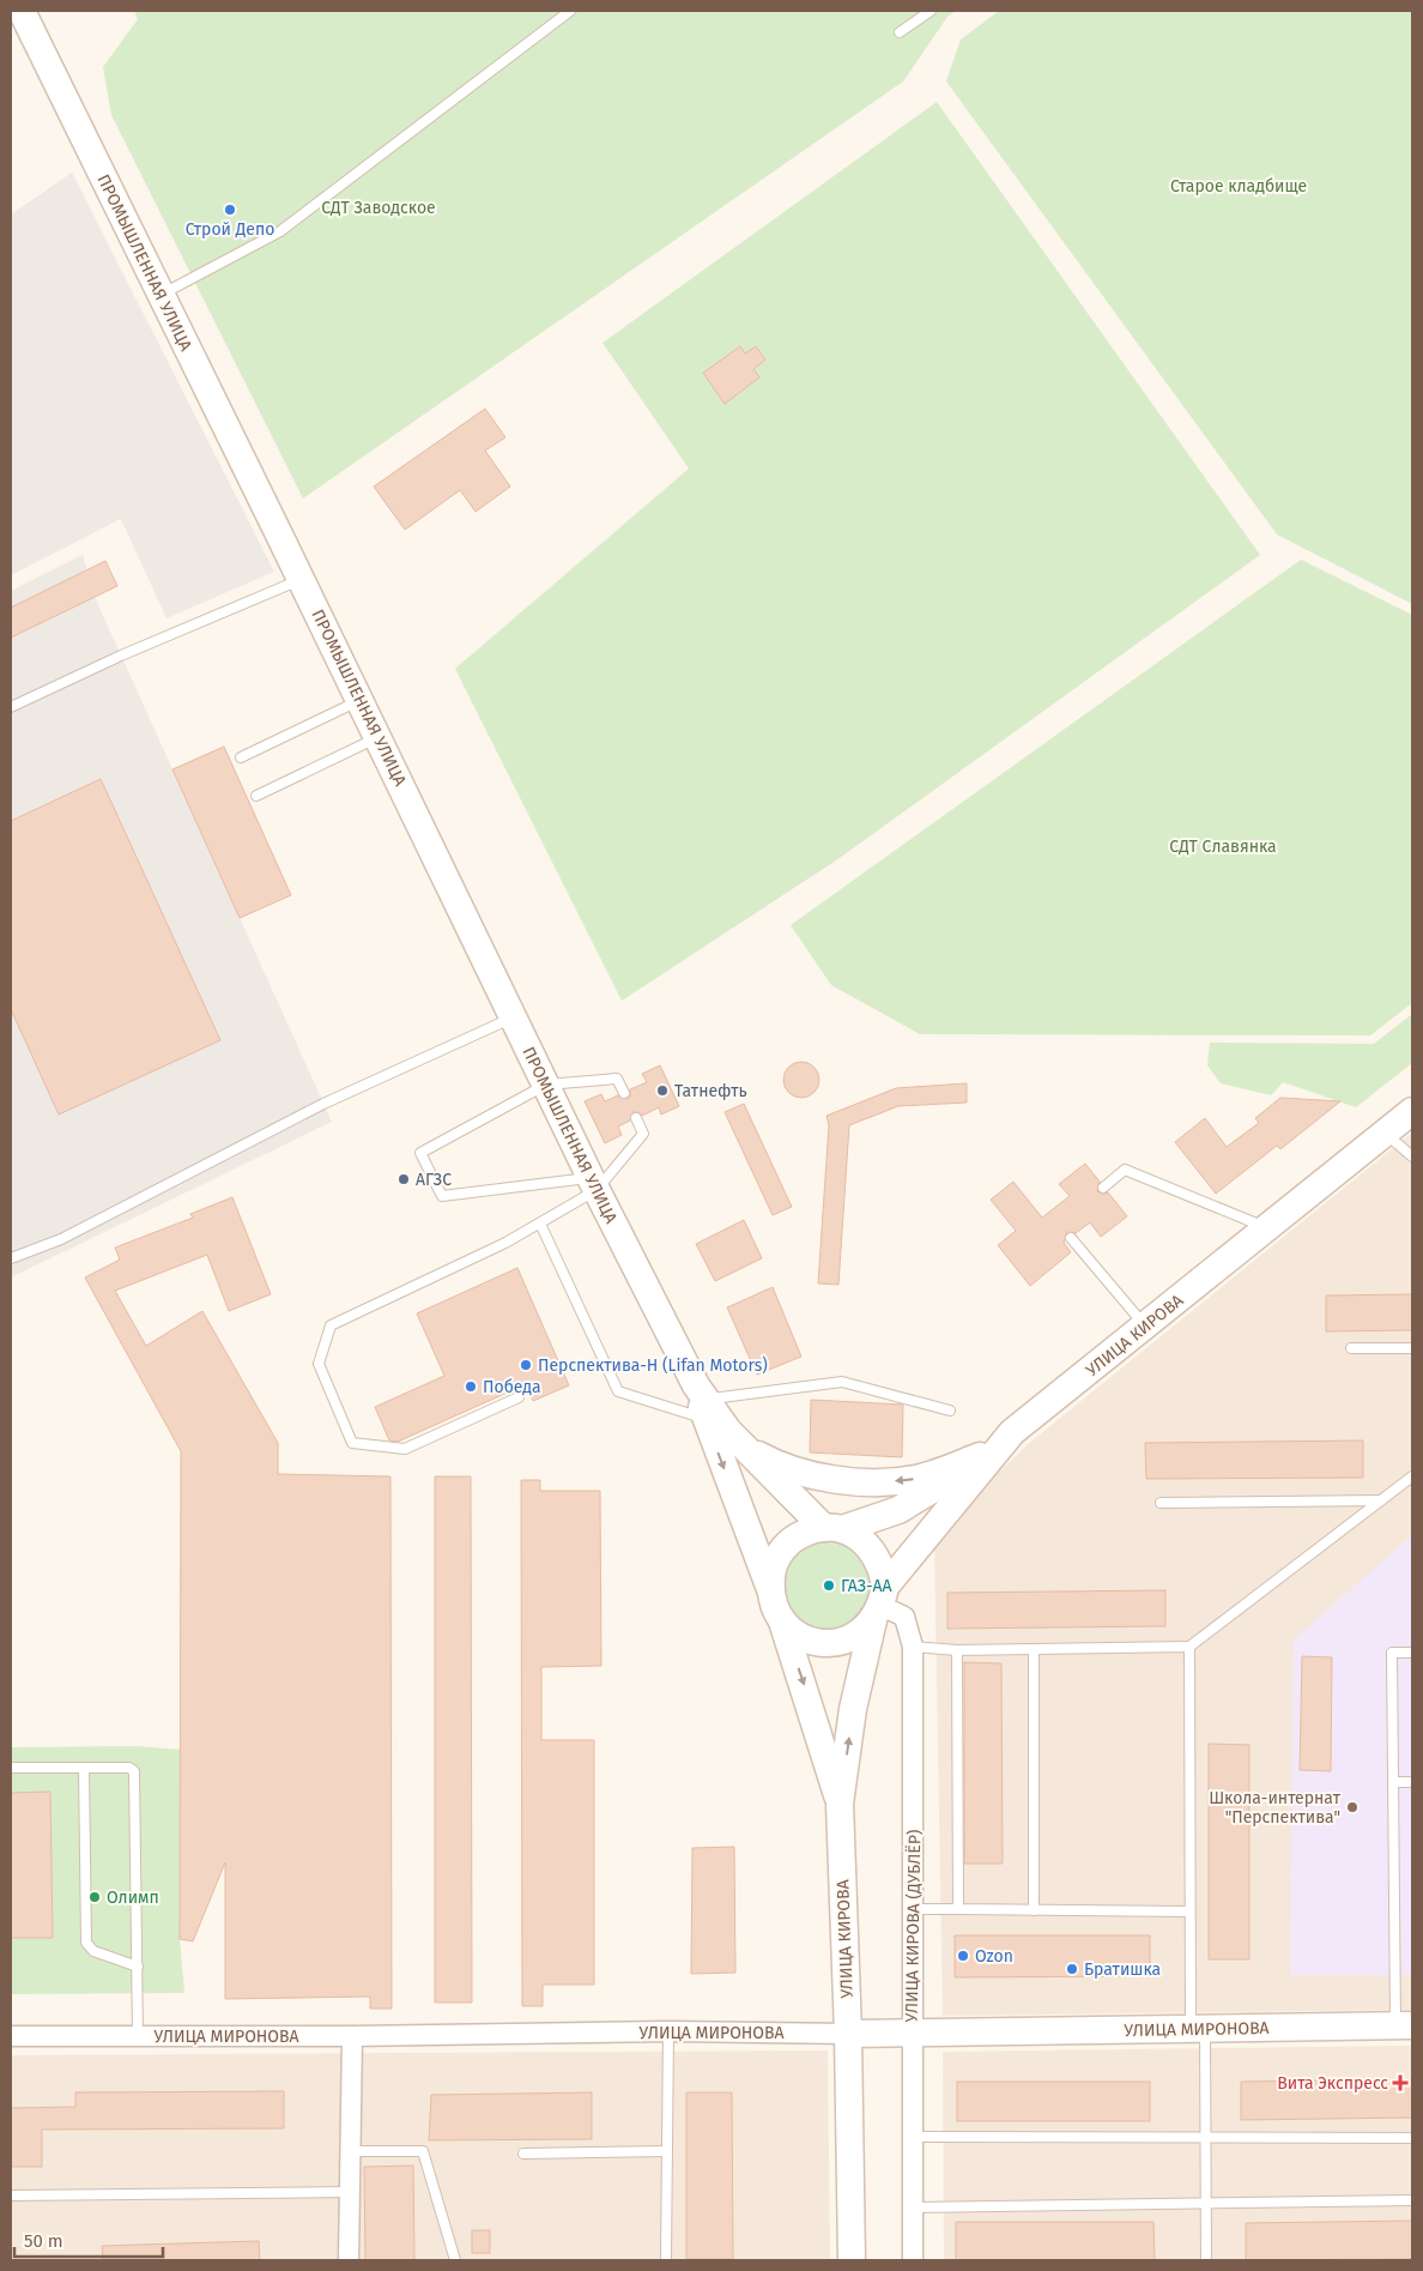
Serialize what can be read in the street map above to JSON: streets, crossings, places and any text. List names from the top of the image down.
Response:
{
  "streets": {
    "main road": ["ПРОМЫШЛЕННАЯ УЛИЦА", "УЛИЦА КИРОВА", "УЛИЦА МИРОНОВА"],
    "street": ["УЛИЦА КИРОВА (ДУБЛЁР)"]
  },
  "crossings": [
    ["УЛИЦА КИРОВА", "УЛИЦА КИРОВА (ДУБЛЁР)"],
    ["УЛИЦА КИРОВА", "УЛИЦА МИРОНОВА"],
    ["УЛИЦА КИРОВА (ДУБЛЁР)", "УЛИЦА МИРОНОВА"]
  ],
  "parks": ["Старое кладбище", "СДТ Заводское", "СДТ Славянка"],
  "places": {
    "other": [
      "Строй Депо",
      "Татнефть",
      "АГЗС",
      "Перспектива-Н (Lifan Motors)",
      "Победа",
      "ГАЗ-АА",
      "Школа-интернат \"Перспектива\"",
      "Олимп",
      "Ozon",
      "Братишка"
    ],
    "health": ["Вита Экспресс"]
  },
  "scale_bar": "50 m"
}
